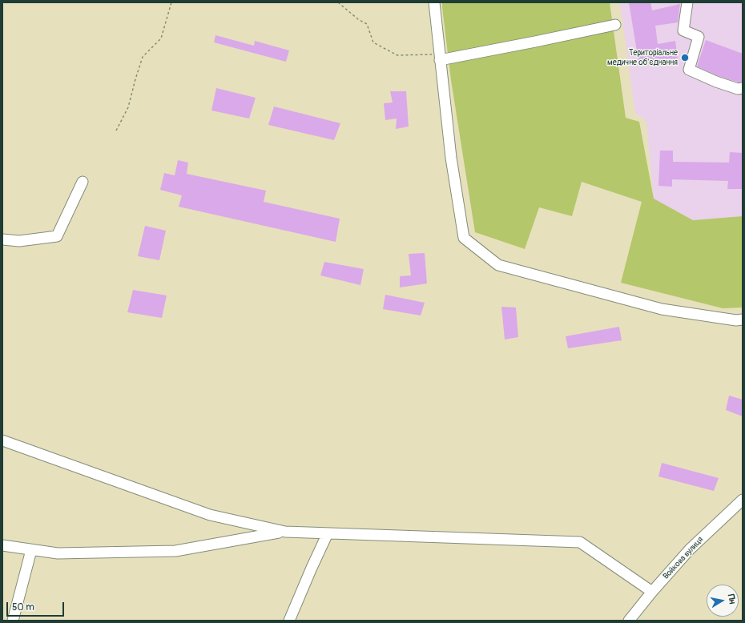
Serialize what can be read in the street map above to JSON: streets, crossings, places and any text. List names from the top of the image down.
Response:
{
  "streets": {
    "street": ["Войкова вулиця"]
  },
  "places": ["Територіальне медичне об'єднання"],
  "scale_bar": "50 m",
  "north": "right"
}
